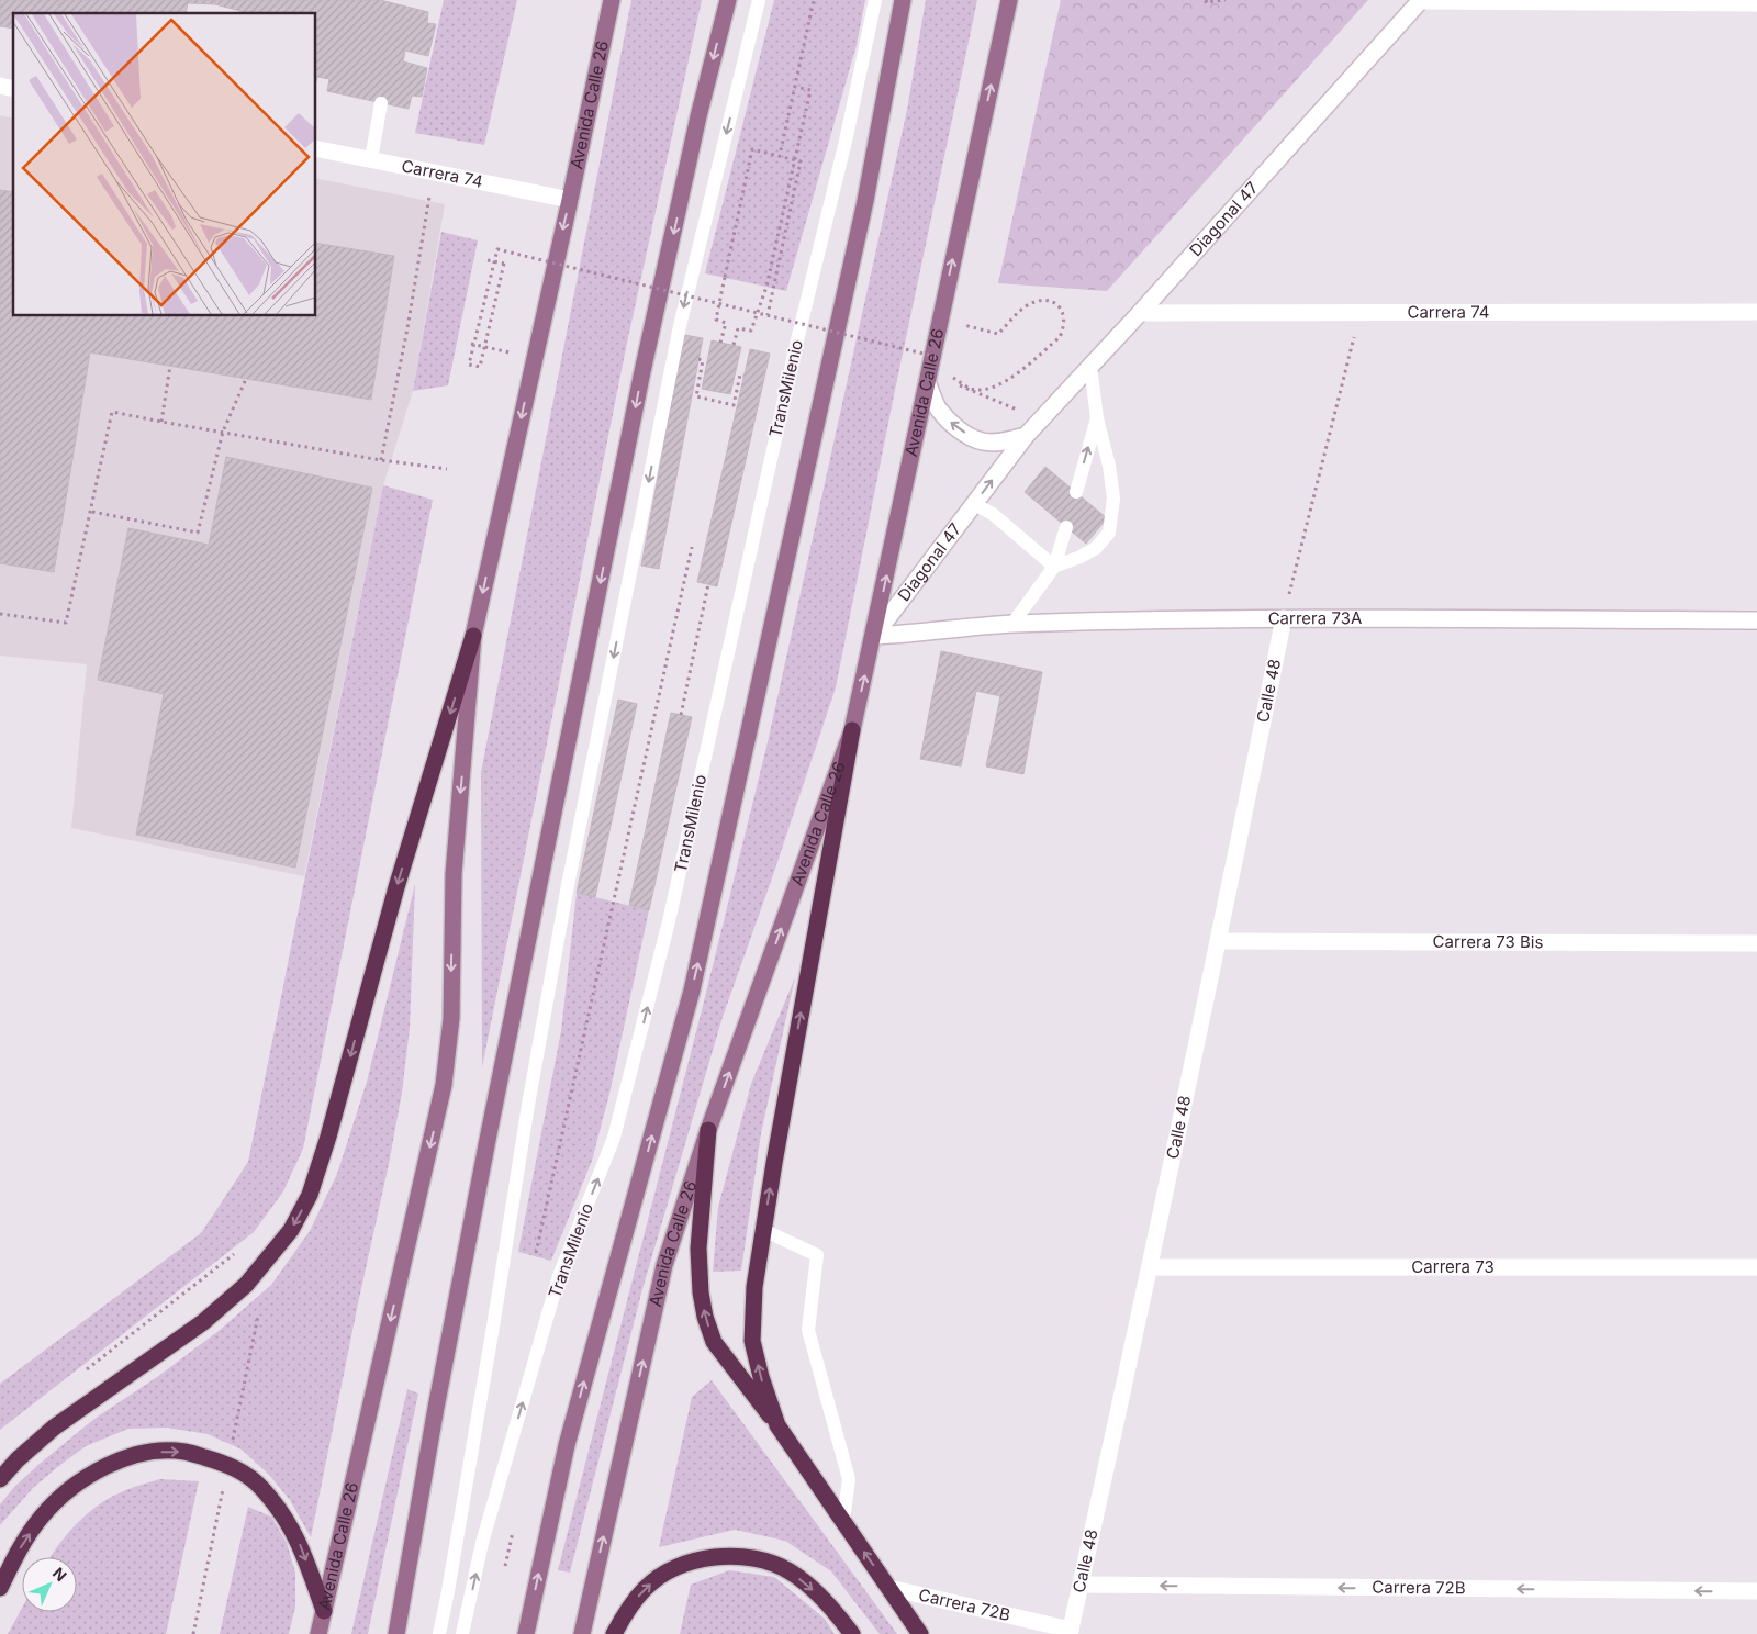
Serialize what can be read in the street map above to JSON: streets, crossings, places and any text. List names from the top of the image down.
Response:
{
  "streets": {
    "main road": ["Avenida Calle 26"],
    "street": [
      "Carrera 74",
      "Diagonal 47",
      "Carrera 73A",
      "Calle 48",
      "Carrera 73 Bis",
      "Carrera 73",
      "Carrera 72B"
    ],
    "lane": ["TransMilenio"]
  },
  "crossings": [
    ["Avenida Calle 26", "Carrera 74"],
    ["Avenida Calle 26", "Diagonal 47"],
    ["Avenida Calle 26", "Carrera 73A"],
    ["Carrera 74", "Diagonal 47"],
    ["Diagonal 47", "Carrera 73A"],
    ["Carrera 73A", "Calle 48"],
    ["Calle 48", "Carrera 73 Bis"],
    ["Calle 48", "Carrera 73"],
    ["Calle 48", "Carrera 72B"]
  ],
  "one_way": ["Carrera 72B"],
  "north": "top right"
}
